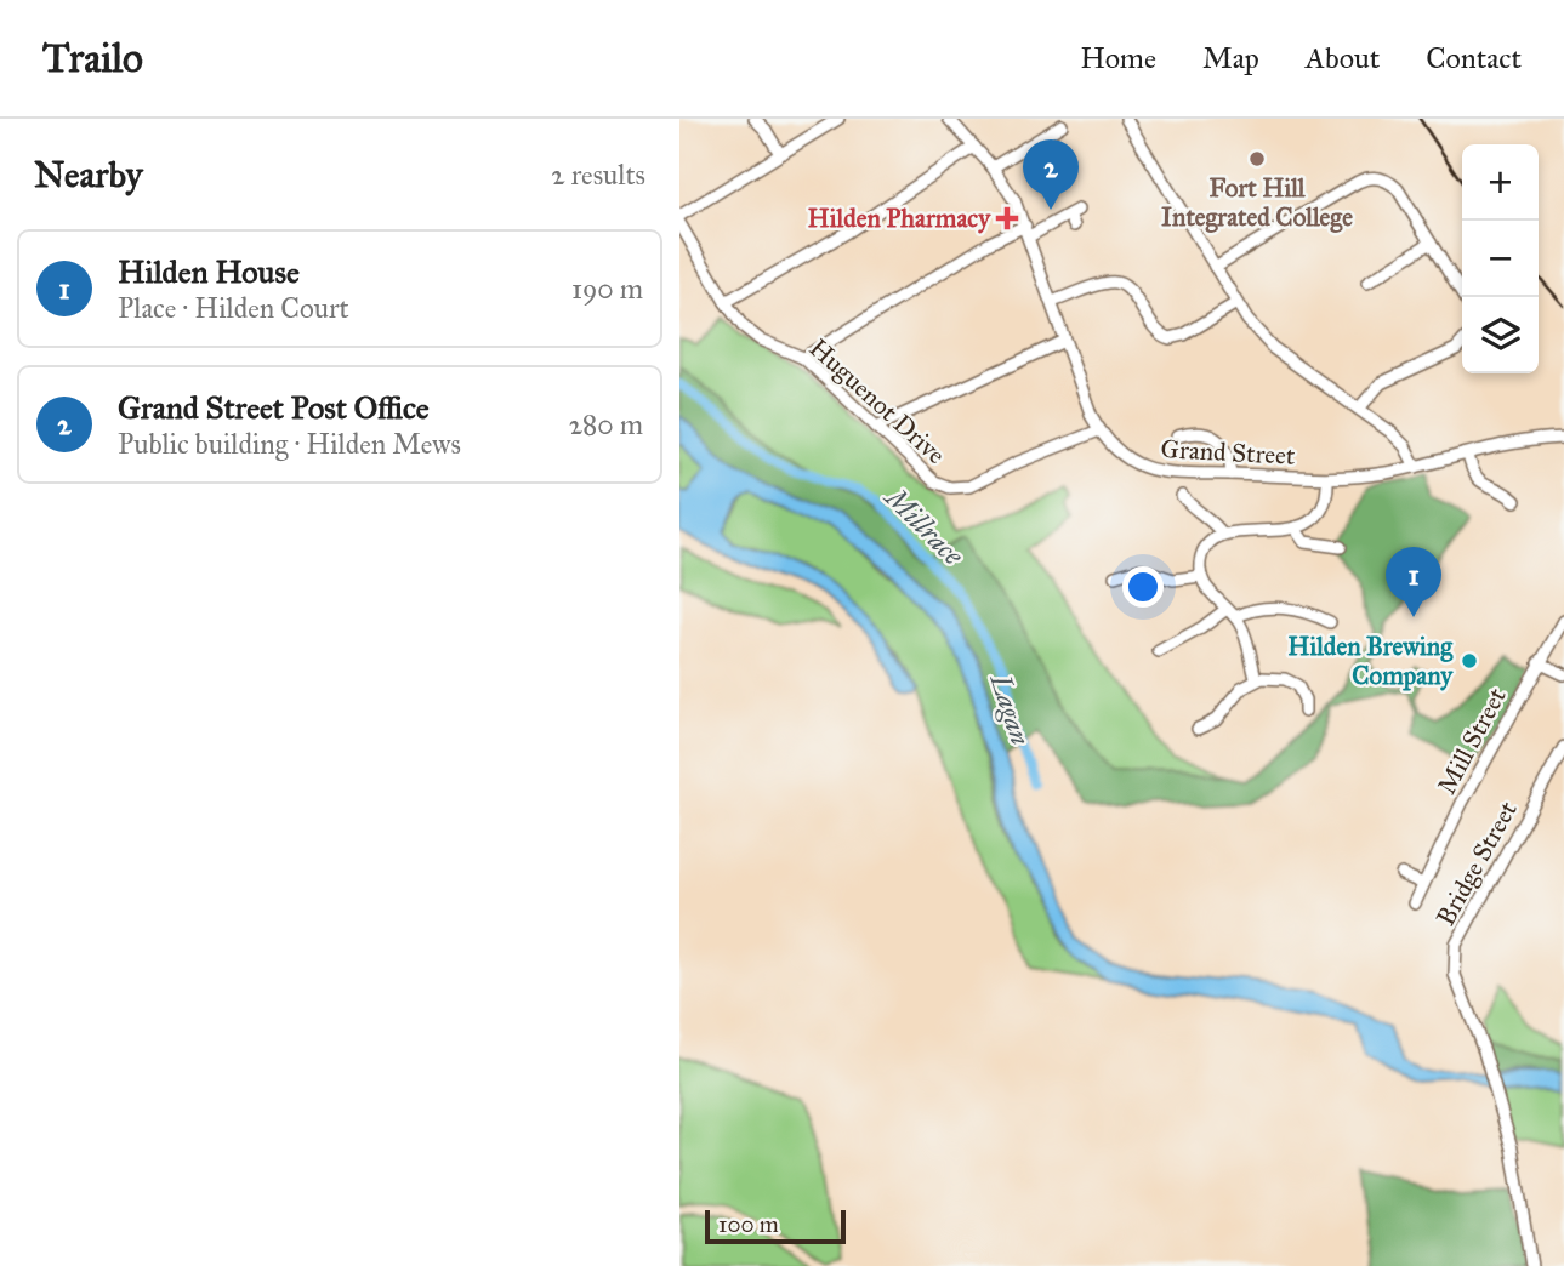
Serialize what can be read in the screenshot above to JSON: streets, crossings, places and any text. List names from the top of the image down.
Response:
{
  "streets": {
    "street": [
      "Huguenot Drive",
      "Grand Street",
      "Mill Street",
      "Bridge Street"
    ]
  },
  "crossings": [
    ["Huguenot Drive", "Grand Street"]
  ],
  "water": ["Millrace", "Lagan"],
  "places": {
    "other": ["Fort Hill Integrated College", "Hilden Brewing Company"],
    "health": ["Hilden Pharmacy"]
  },
  "scale_bar": "100 m",
  "page": {
    "header": "Trailo",
    "nav": [
      "Home",
      "Map",
      "About",
      "Contact"
    ],
    "heading": ["Nearby", "2 results"],
    "pins": ["2", "1"],
    "map_buttons": ["+", "−"],
    "list": [
      {
        "mark": "1",
        "name": "Hilden House",
        "note": "Place · Hilden Court",
        "value": "190 m"
      },
      {
        "mark": "2",
        "name": "Grand Street Post Office",
        "note": "Public building · Hilden Mews",
        "value": "280 m"
      }
    ],
    "scale": "100 m"
  }
}
